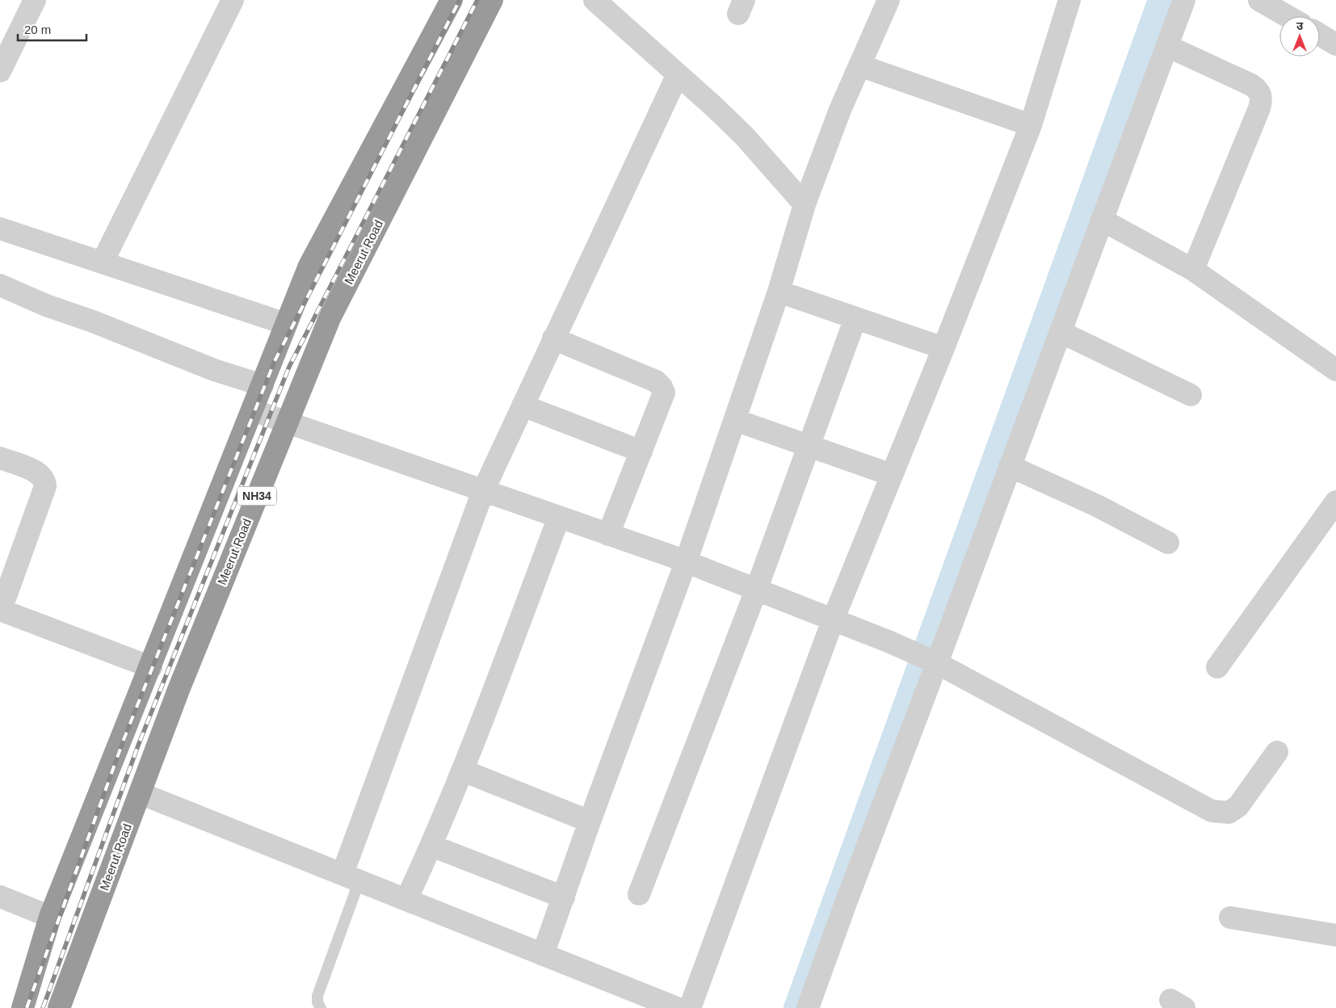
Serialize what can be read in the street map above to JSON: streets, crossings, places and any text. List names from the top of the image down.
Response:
{
  "streets": {
    "highway": ["Meerut Road", "NH34"]
  },
  "scale_bar": "20 m",
  "north": "top"
}
